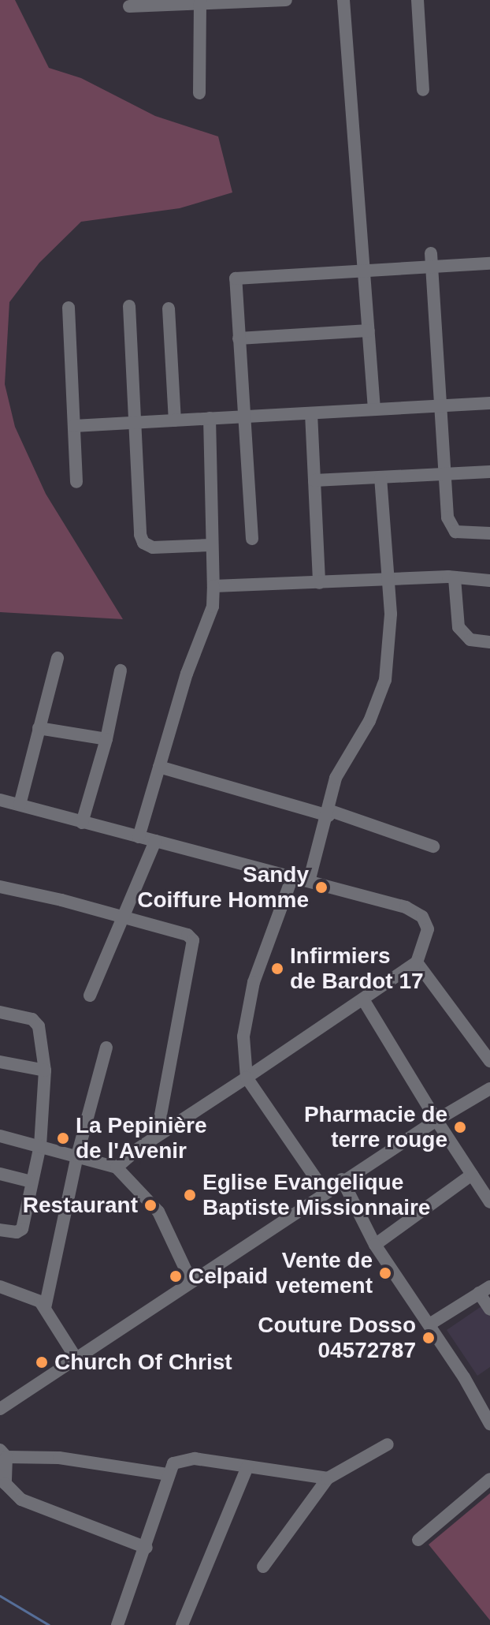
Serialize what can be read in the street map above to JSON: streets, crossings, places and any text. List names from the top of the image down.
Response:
{
  "places": [
    "Sandy Coiffure Homme",
    "Infirmiers de Bardot 17",
    "Pharmacie de terre rouge",
    "La Pepinière de l'Avenir",
    "Eglise Evangelique Baptiste Missionnaire",
    "Restaurant",
    "Vente de vetement",
    "Celpaid",
    "Couture Dosso 04572787",
    "Church Of Christ"
  ]
}
